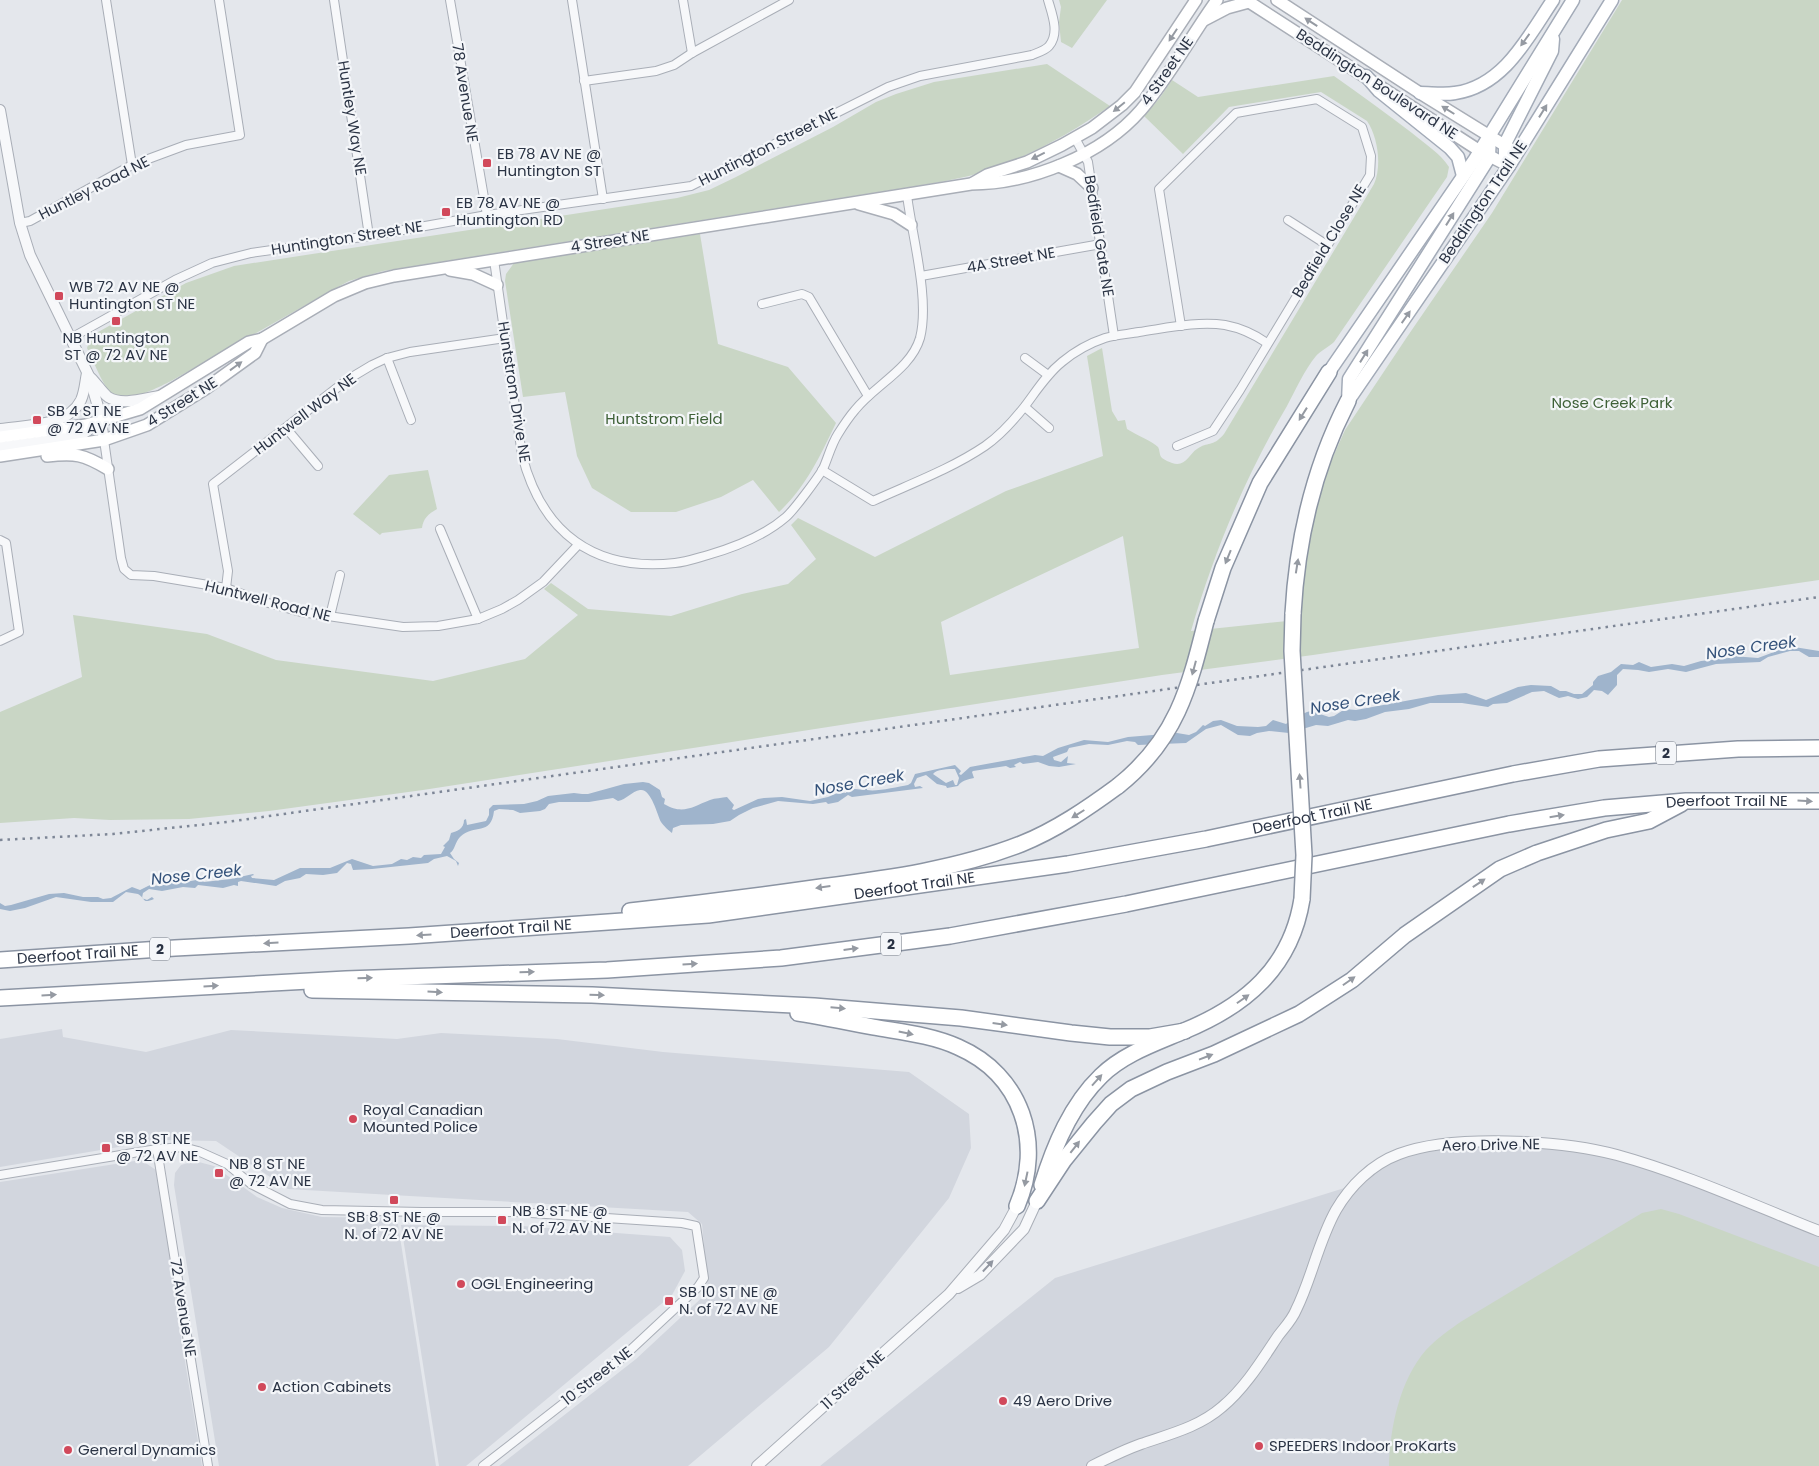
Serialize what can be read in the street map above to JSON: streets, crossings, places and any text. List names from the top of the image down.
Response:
{
  "streets": {
    "highway": ["2", "Deerfoot Trail NE"],
    "main road": ["4 Street NE", "Beddington Boulevard NE", "Beddington Trail NE"],
    "street": [
      "78 Avenue NE",
      "Huntley Way NE",
      "Huntington Street NE",
      "Huntley Road NE",
      "Bedfield Gate NE",
      "Bedfield Close NE",
      "4A Street NE",
      "Huntstrom Drive NE",
      "Huntwell Way NE",
      "Huntwell Road NE",
      "Aero Drive NE",
      "72 Avenue NE",
      "10 Street NE",
      "11 Street NE"
    ]
  },
  "crossings": [
    ["4 Street NE", "Bedfield Gate NE"],
    ["4 Street NE", "Huntstrom Drive NE"],
    ["4 Street NE", "Huntwell Road NE"],
    ["Beddington Boulevard NE", "Beddington Trail NE"],
    ["78 Avenue NE", "Huntington Street NE"],
    ["Huntley Way NE", "Huntington Street NE"],
    ["Bedfield Gate NE", "4A Street NE"],
    ["4A Street NE", "Huntstrom Drive NE"],
    ["Huntstrom Drive NE", "Huntwell Way NE"],
    ["Huntstrom Drive NE", "Huntwell Road NE"],
    ["Huntwell Way NE", "Huntwell Road NE"],
    ["72 Avenue NE", "10 Street NE"]
  ],
  "water": ["Nose Creek"],
  "parks": ["Nose Creek Park", "Huntstrom Field"],
  "places": {
    "transit": [
      "EB 78 AV NE @ Huntington ST",
      "EB 78 AV NE @ Huntington RD",
      "WB 72 AV NE @ Huntington ST NE",
      "NB Huntington ST @ 72 AV NE",
      "SB 4 ST NE @ 72 AV NE",
      "SB 8 ST NE @ 72 AV NE",
      "NB 8 ST NE @ 72 AV NE",
      "SB 8 ST NE @ N. of 72 AV NE",
      "NB 8 ST NE @ N. of 72 AV NE",
      "SB 10 ST NE @ N. of 72 AV NE"
    ],
    "other": [
      "Royal Canadian Mounted Police",
      "OGL Engineering",
      "Action Cabinets",
      "49 Aero Drive",
      "SPEEDERS Indoor ProKarts",
      "General Dynamics"
    ]
  }
}
